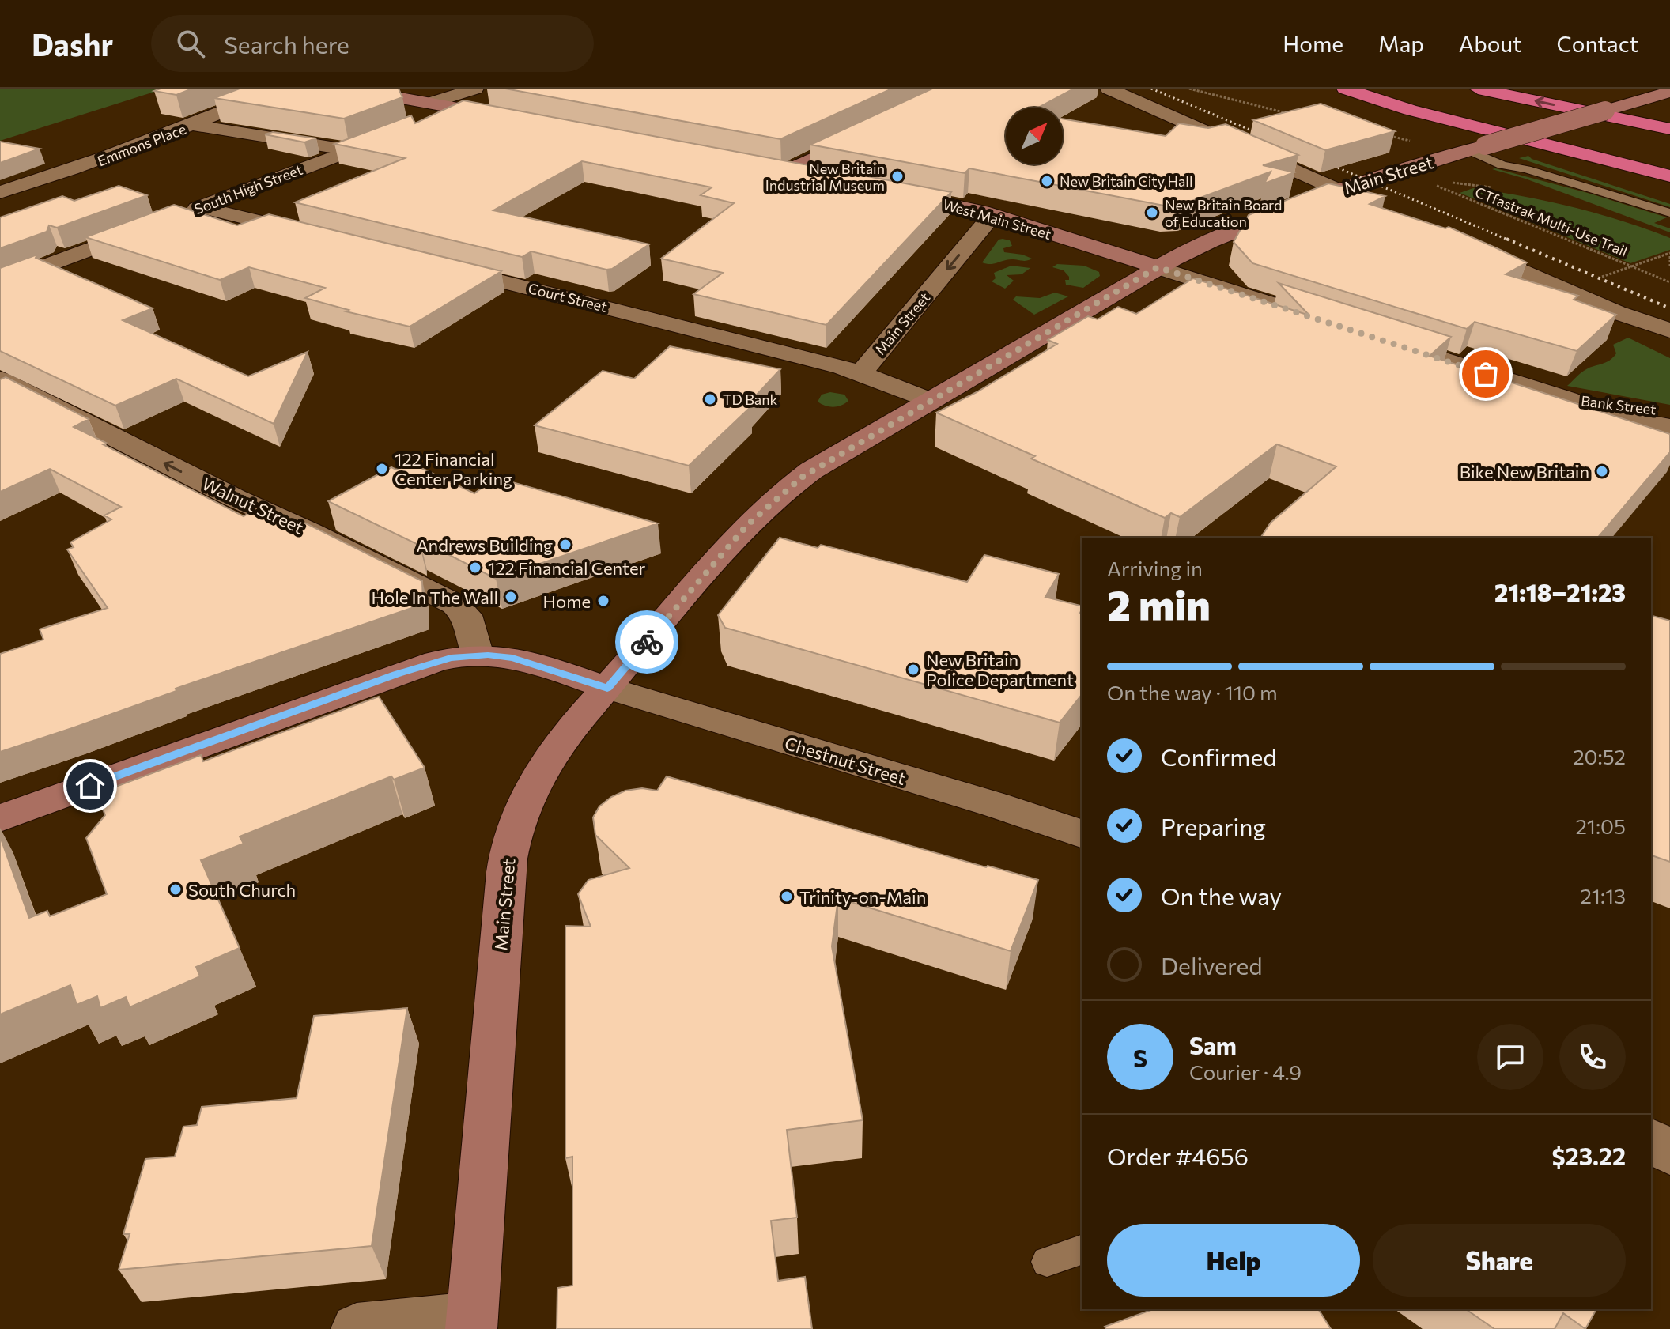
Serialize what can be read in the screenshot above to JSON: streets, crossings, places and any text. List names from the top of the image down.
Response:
{
  "streets": {
    "main road": ["Main Street", "West Main Street"],
    "street": [
      "Emmons Place",
      "South High Street",
      "Court Street",
      "Bank Street",
      "Walnut Street",
      "Chestnut Street"
    ],
    "path": ["CTfastrak Multi-Use Trail"]
  },
  "crossings": [
    ["Main Street", "West Main Street"],
    ["Main Street", "Court Street"],
    ["Main Street", "Chestnut Street"]
  ],
  "one_way": ["Walnut Street"],
  "places": [
    "New Britain Industrial Museum",
    "New Britain City Hall",
    "New Britain Board of Education",
    "TD Bank",
    "122 Financial Center Parking",
    "Bike New Britain",
    "Andrews Building",
    "122 Financial Center",
    "Hole In The Wall",
    "Home",
    "New Britain Police Department",
    "South Church",
    "Trinity-on-Main"
  ],
  "north": "top right",
  "page": {
    "header": "Dashr",
    "search": "Search here",
    "nav": [
      "Home",
      "Map",
      "About",
      "Contact"
    ],
    "heading": ["2 min", "Arriving in", "21:18–21:23"],
    "panel": [
      "Sam",
      "Courier · 4.9",
      "Order #4656",
      "$23.22"
    ],
    "bar": "On the way · 110 m",
    "list": [
      ["Confirmed", "20:52"],
      ["Preparing", "21:05"],
      ["On the way", "21:13"],
      "Delivered"
    ],
    "round": "S",
    "buttons": ["Help", "Share"]
  }
}
